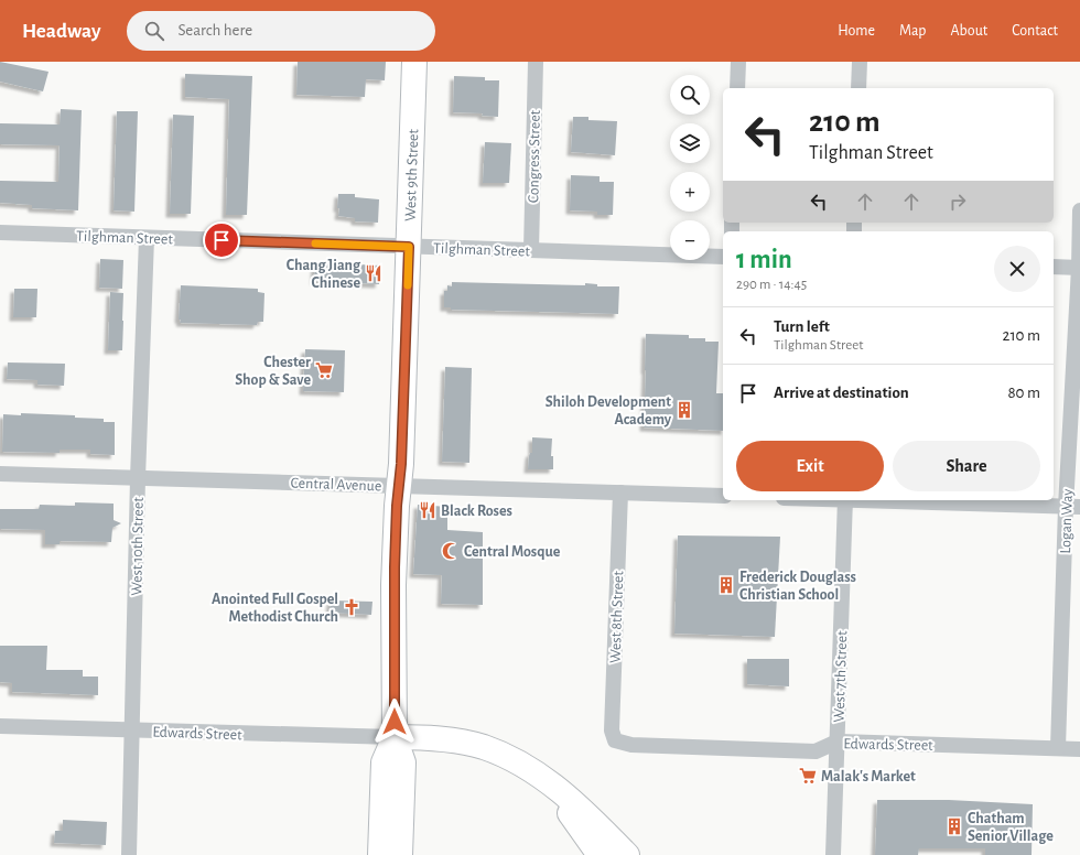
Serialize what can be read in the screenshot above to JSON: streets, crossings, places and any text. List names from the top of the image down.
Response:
{
  "streets": {
    "main road": ["West 9th Street"],
    "street": [
      "Congress Street",
      "Tilghman Street",
      "Central Avenue",
      "Logan Way",
      "West 10th Street",
      "West 8th Street",
      "West 7th Street",
      "Edwards Street"
    ]
  },
  "crossings": [
    ["Congress Street", "Tilghman Street"],
    ["West 9th Street", "Tilghman Street"],
    ["West 9th Street", "Central Avenue"],
    ["West 9th Street", "Edwards Street"],
    ["Tilghman Street", "West 10th Street"],
    ["Central Avenue", "West 10th Street"],
    ["Central Avenue", "West 8th Street"],
    ["Logan Way", "Edwards Street"],
    ["West 10th Street", "Edwards Street"],
    ["West 8th Street", "Edwards Street"],
    ["West 7th Street", "Edwards Street"]
  ],
  "places": {
    "restaurant": ["Chang Jiang Chinese", "Black Roses"],
    "supermarket": ["Chester Shop & Save", "Malak's Market"],
    "building": ["Shiloh Development Academy", "Frederick Douglass Christian School", "Chatham Senior Village"],
    "mosque": ["Central Mosque"],
    "church": ["Anointed Full Gospel Methodist Church"]
  },
  "page": {
    "header": "Headway",
    "search": "Search here",
    "nav": [
      "Home",
      "Map",
      "About",
      "Contact"
    ],
    "map_buttons": ["+", "−"],
    "turn": ["210 m", "Tilghman Street"],
    "heading": ["1 min", "290 m · 14:45"],
    "list": [
      {
        "name": "Turn left",
        "note": "Tilghman Street",
        "value": "210 m"
      },
      {
        "name": "Arrive at destination",
        "value": "80 m"
      }
    ],
    "buttons": ["Exit", "Share"]
  }
}
